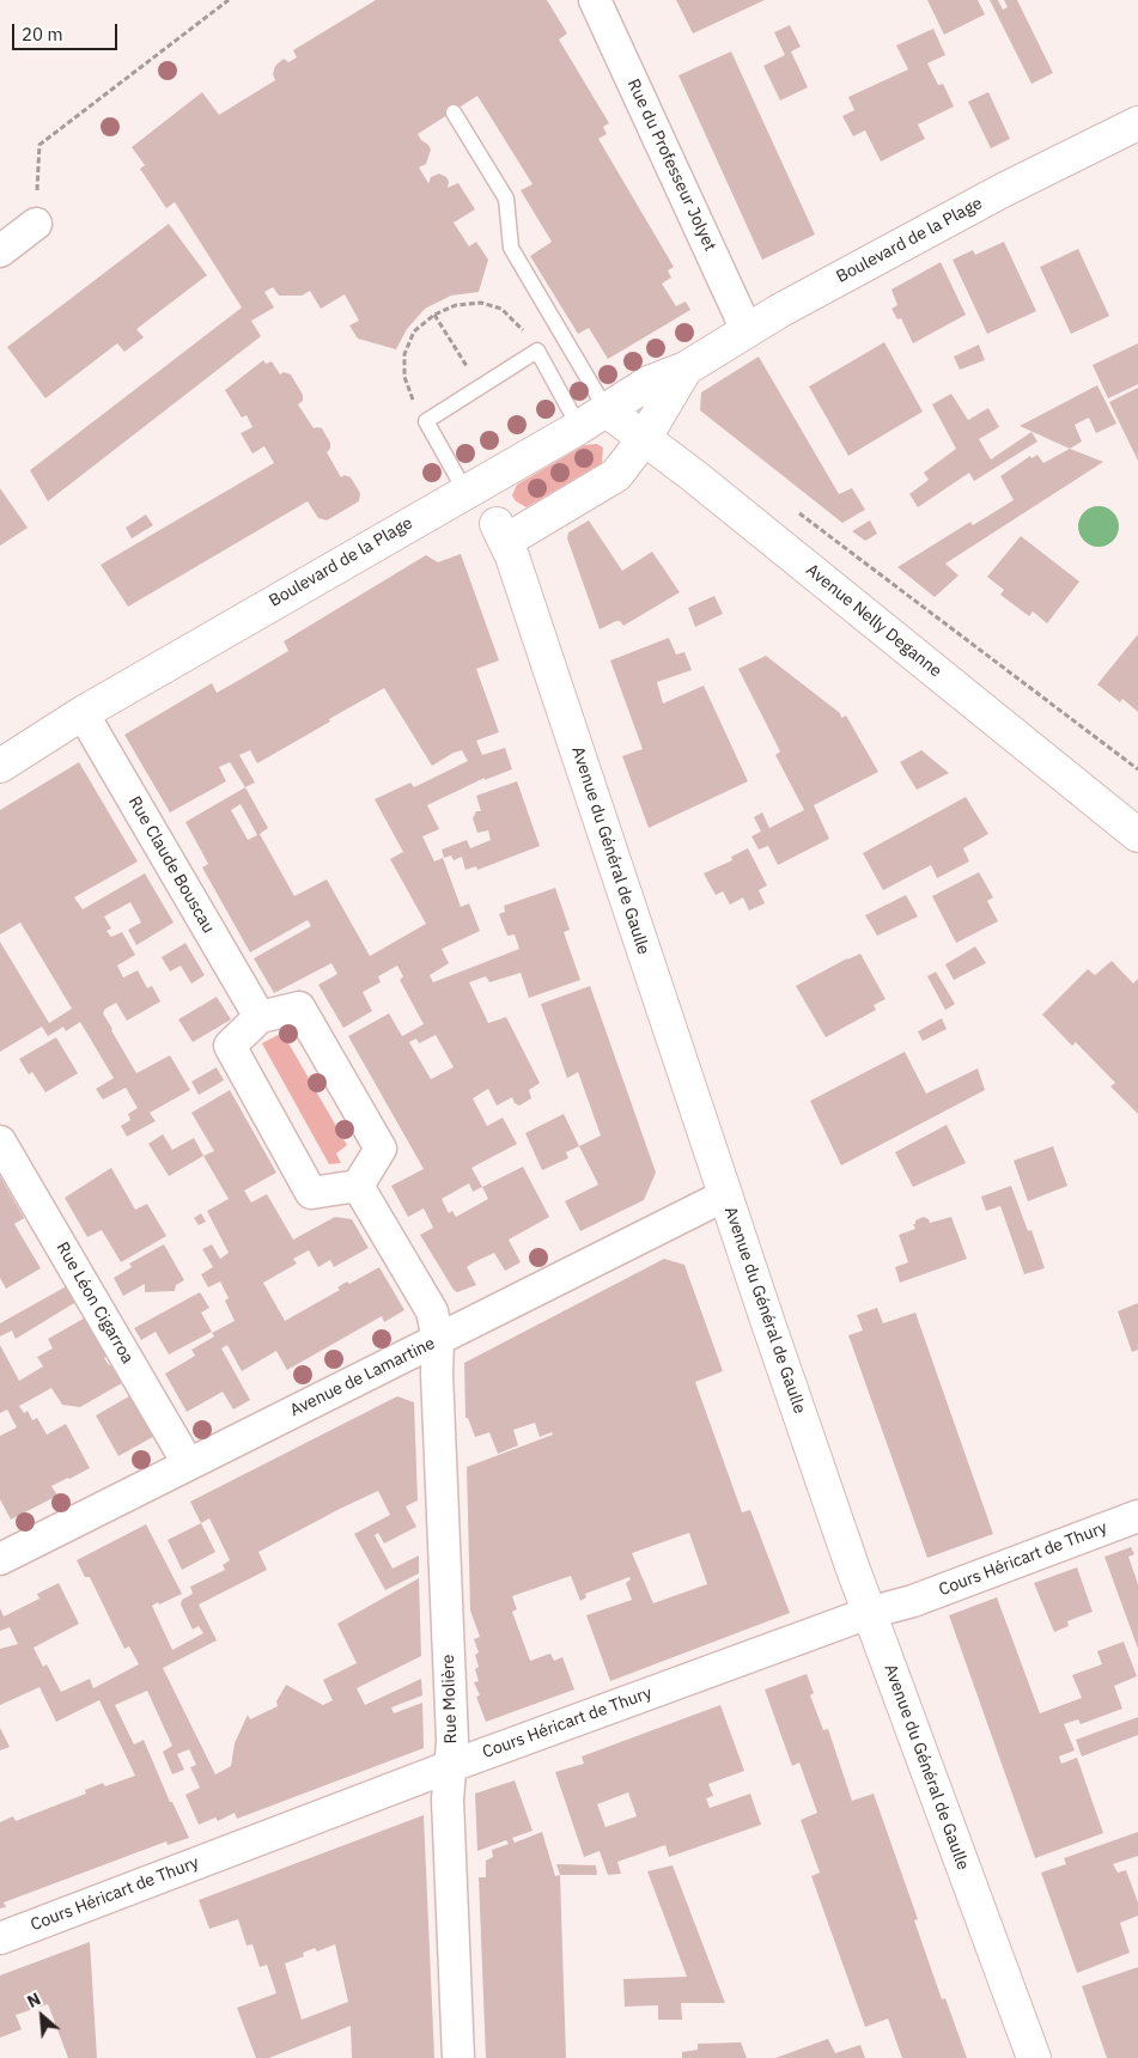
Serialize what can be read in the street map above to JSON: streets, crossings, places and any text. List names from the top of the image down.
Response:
{
  "streets": {
    "main road": ["Boulevard de la Plage", "Avenue Nelly Deganne", "Avenue du Général de Gaulle"],
    "street": [
      "Rue du Professeur Jolyet",
      "Rue Claude Bouscau",
      "Rue Léon Cigarroa",
      "Avenue de Lamartine",
      "Cours Héricart de Thury",
      "Rue Molière"
    ]
  },
  "crossings": [
    ["Rue du Professeur Jolyet", "Boulevard de la Plage"],
    ["Boulevard de la Plage", "Avenue Nelly Deganne"],
    ["Boulevard de la Plage", "Avenue du Général de Gaulle"],
    ["Boulevard de la Plage", "Rue Claude Bouscau"],
    ["Avenue du Général de Gaulle", "Avenue de Lamartine"],
    ["Avenue du Général de Gaulle", "Cours Héricart de Thury"],
    ["Rue Léon Cigarroa", "Avenue de Lamartine"],
    ["Avenue de Lamartine", "Rue Molière"],
    ["Cours Héricart de Thury", "Rue Molière"]
  ],
  "scale_bar": "20 m",
  "north": "top left"
}
